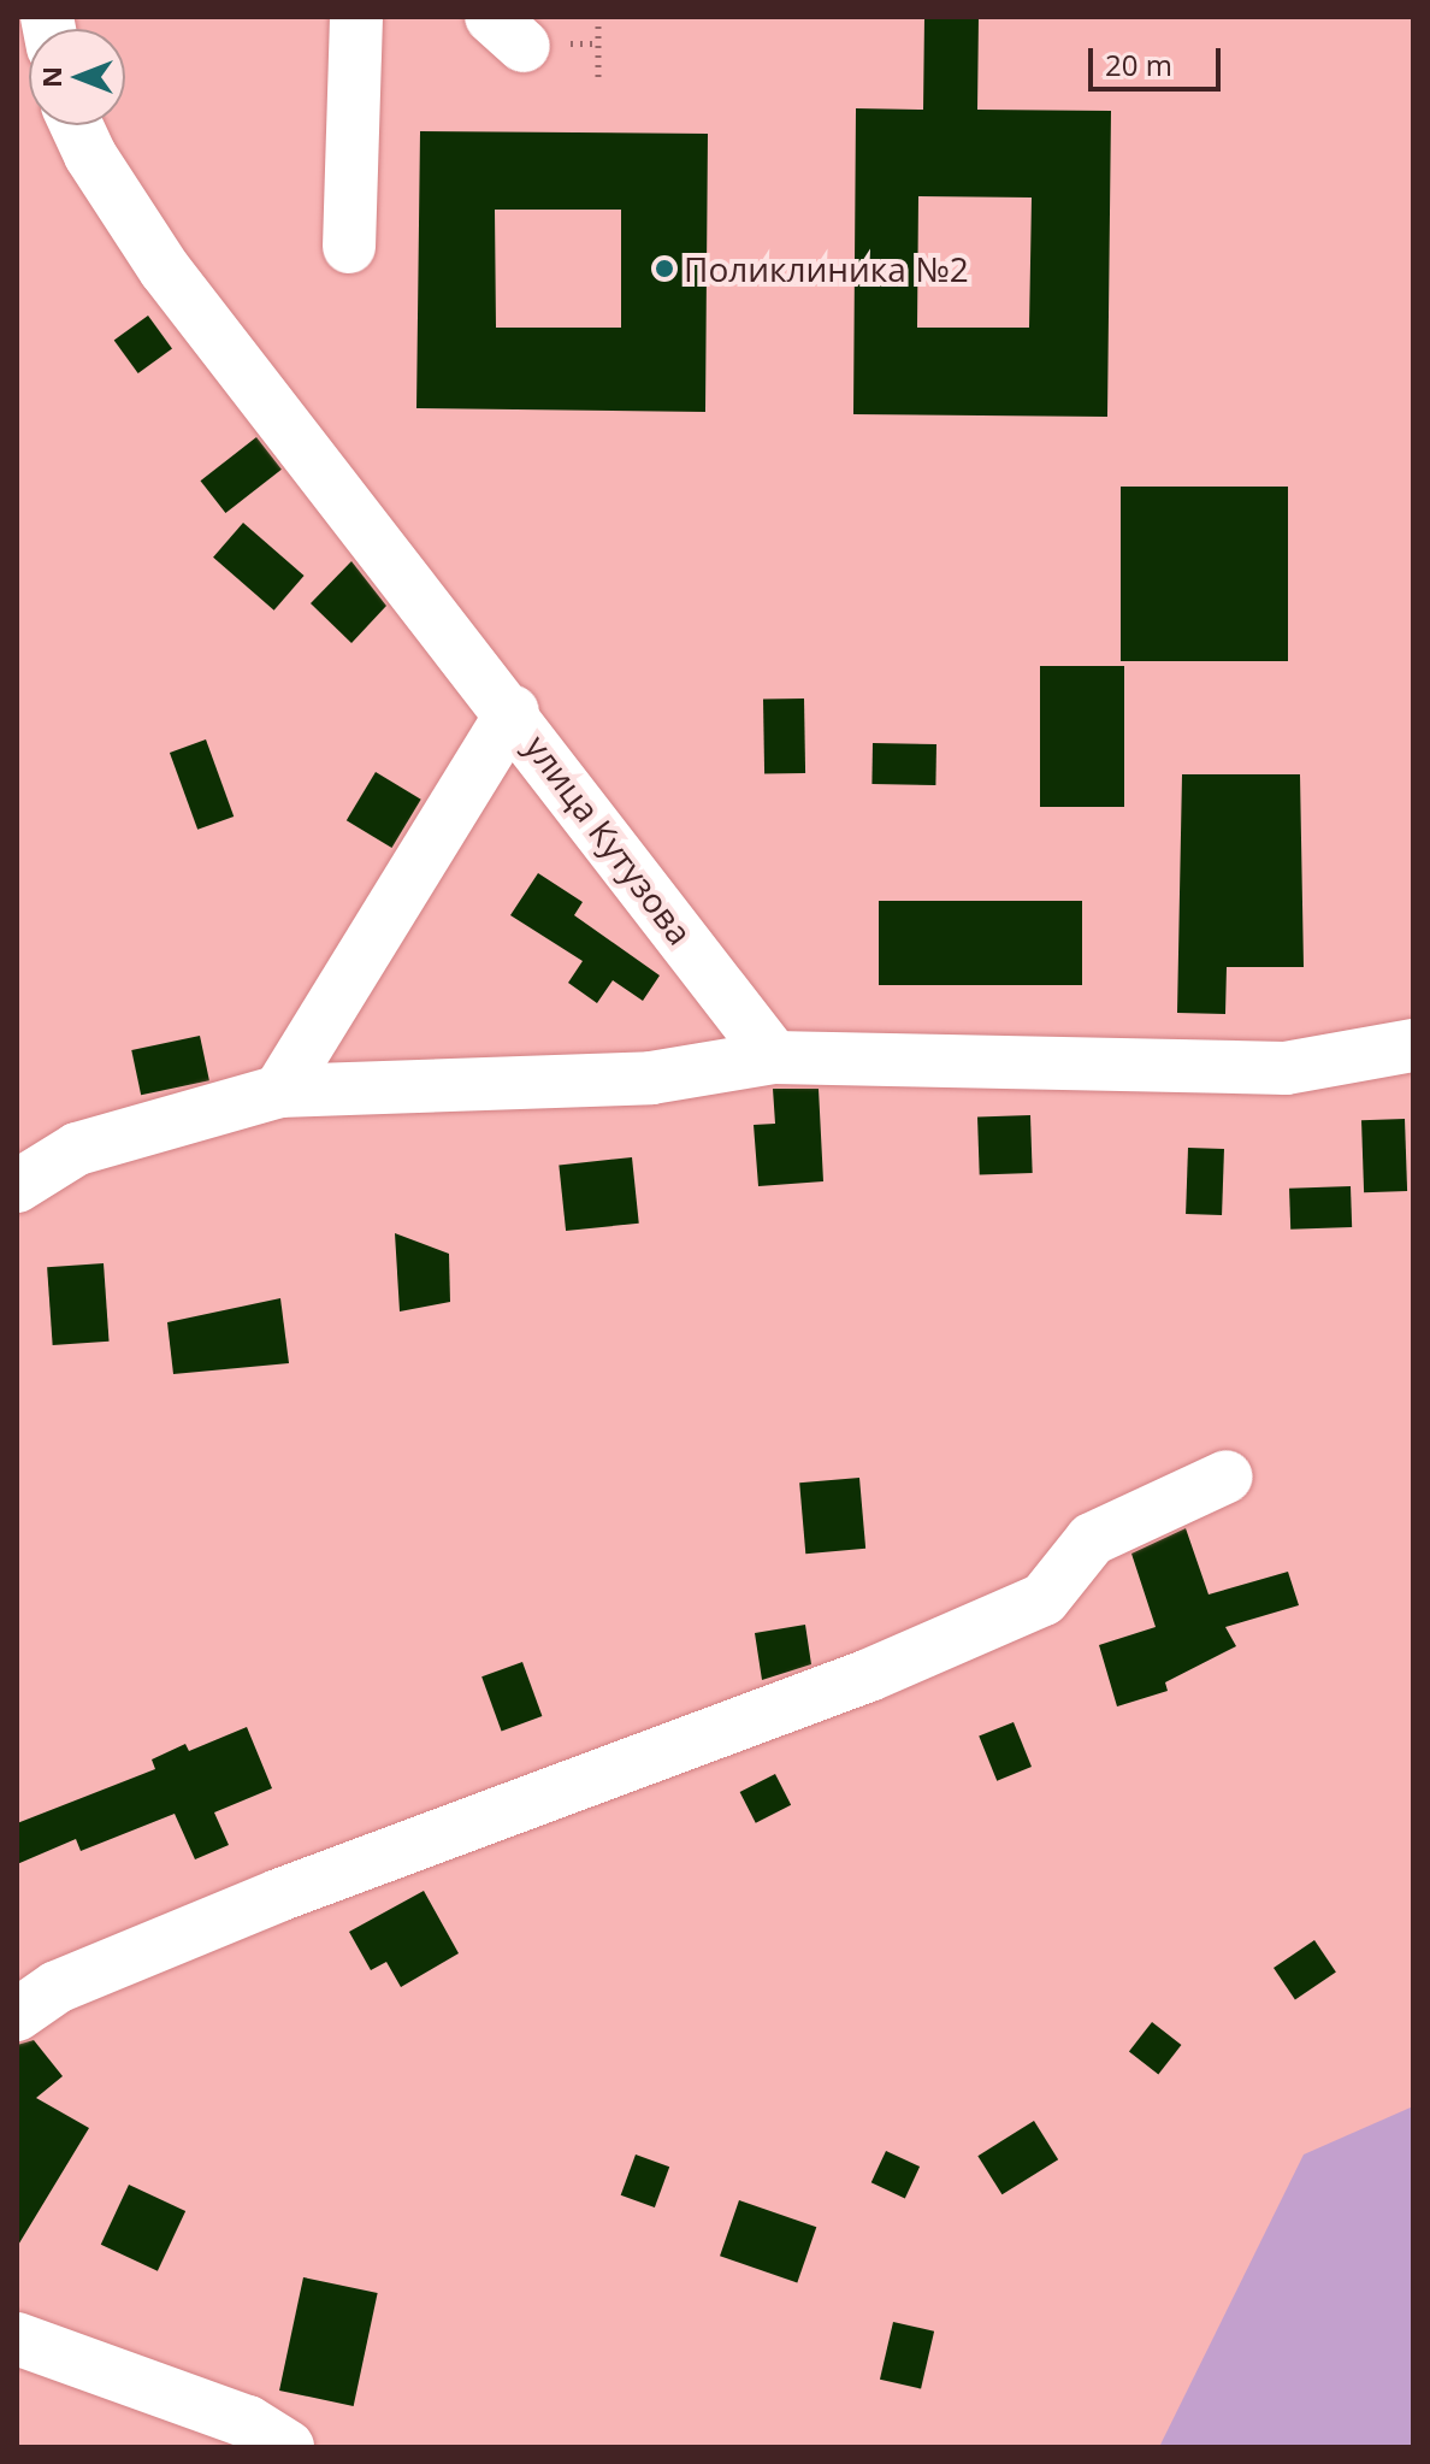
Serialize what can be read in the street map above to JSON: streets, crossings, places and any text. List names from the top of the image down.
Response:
{
  "streets": {
    "street": ["улица Кутузова"]
  },
  "places": ["Поликлиника №2"],
  "scale_bar": "20 m",
  "north": "left"
}
